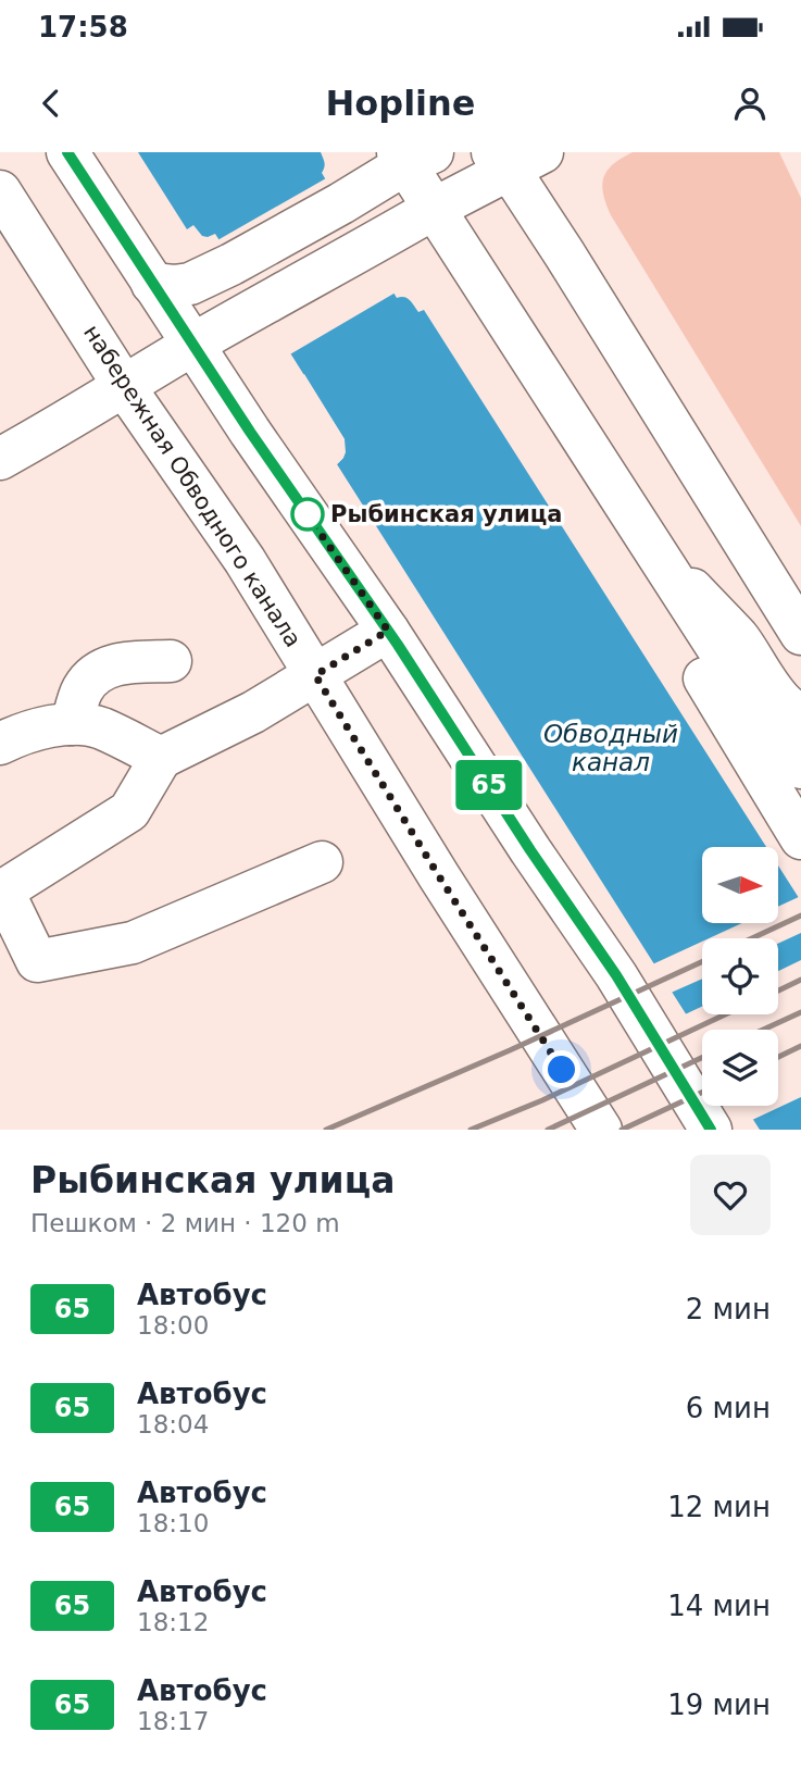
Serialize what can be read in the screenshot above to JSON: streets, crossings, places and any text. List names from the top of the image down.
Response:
{
  "streets": {
    "main road": ["набережная Обводного канала"]
  },
  "water": ["Обводный канал"],
  "places": ["Рыбинская улица"],
  "lines": ["bus line 65"],
  "north": "right",
  "page": {
    "status": "17:58",
    "header": "Hopline",
    "on_map": "65",
    "heading": ["Рыбинская улица", "Пешком · 2 мин · 120 m"],
    "list": [
      {
        "mark": "65",
        "name": "Автобус",
        "note": "18:00",
        "value": "2 мин"
      },
      {
        "mark": "65",
        "name": "Автобус",
        "note": "18:04",
        "value": "6 мин"
      },
      {
        "mark": "65",
        "name": "Автобус",
        "note": "18:10",
        "value": "12 мин"
      },
      {
        "mark": "65",
        "name": "Автобус",
        "note": "18:12",
        "value": "14 мин"
      },
      {
        "mark": "65",
        "name": "Автобус",
        "note": "18:17",
        "value": "19 мин"
      }
    ]
  }
}
